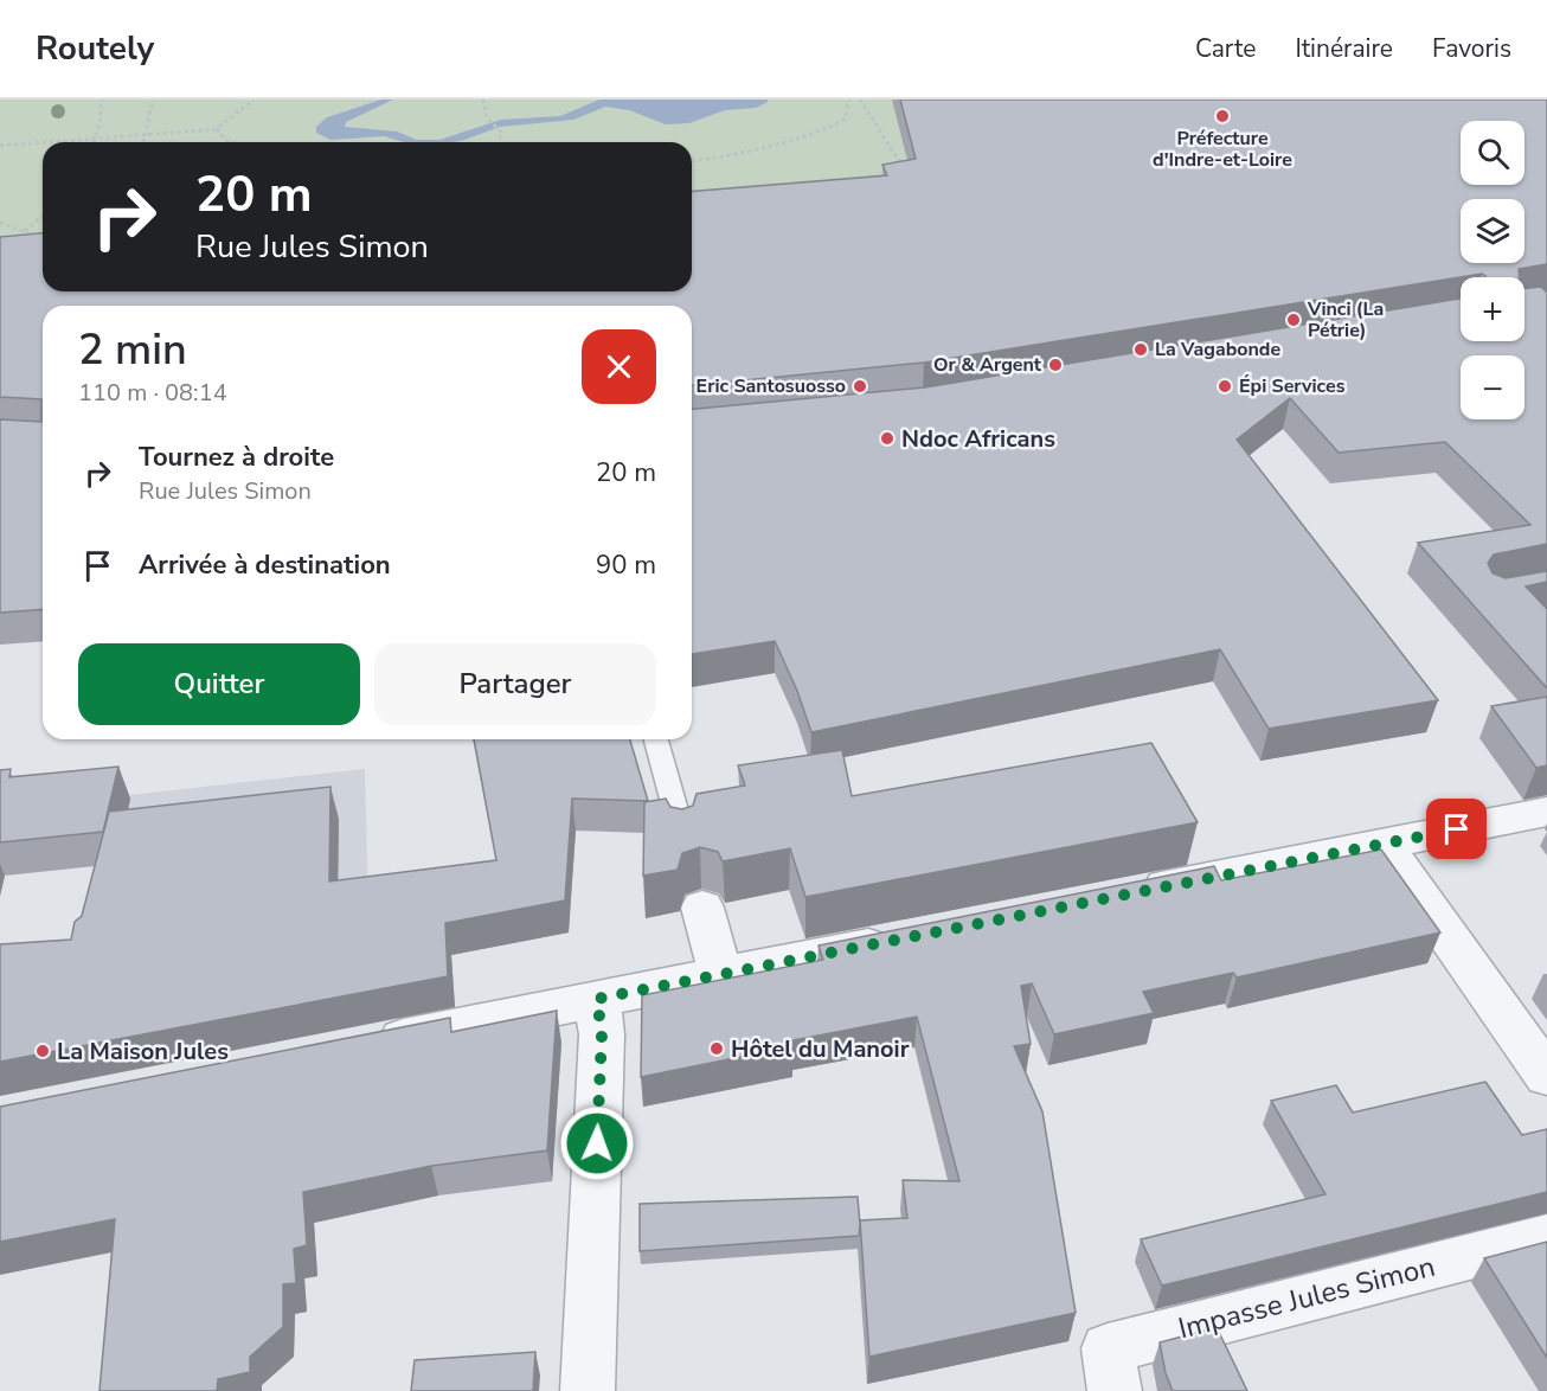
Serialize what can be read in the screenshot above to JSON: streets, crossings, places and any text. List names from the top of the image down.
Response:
{
  "streets": {
    "street": ["Impasse Jules Simon"]
  },
  "places": [
    "Préfecture d'Indre-et-Loire",
    "Vinci (La Pétrie)",
    "La Vagabonde",
    "Or & Argent",
    "Eric Santosuosso",
    "Épi Services",
    "Ndoc Africans",
    "Hôtel du Manoir",
    "La Maison Jules"
  ],
  "page": {
    "header": "Routely",
    "nav": ["Carte", "Itinéraire", "Favoris"],
    "map_buttons": ["+", "−"],
    "turn": ["20 m", "Rue Jules Simon"],
    "heading": ["2 min", "110 m · 08:14"],
    "list": [
      {
        "name": "Tournez à droite",
        "note": "Rue Jules Simon",
        "value": "20 m"
      },
      {
        "name": "Arrivée à destination",
        "value": "90 m"
      }
    ],
    "buttons": ["Quitter", "Partager"]
  }
}
